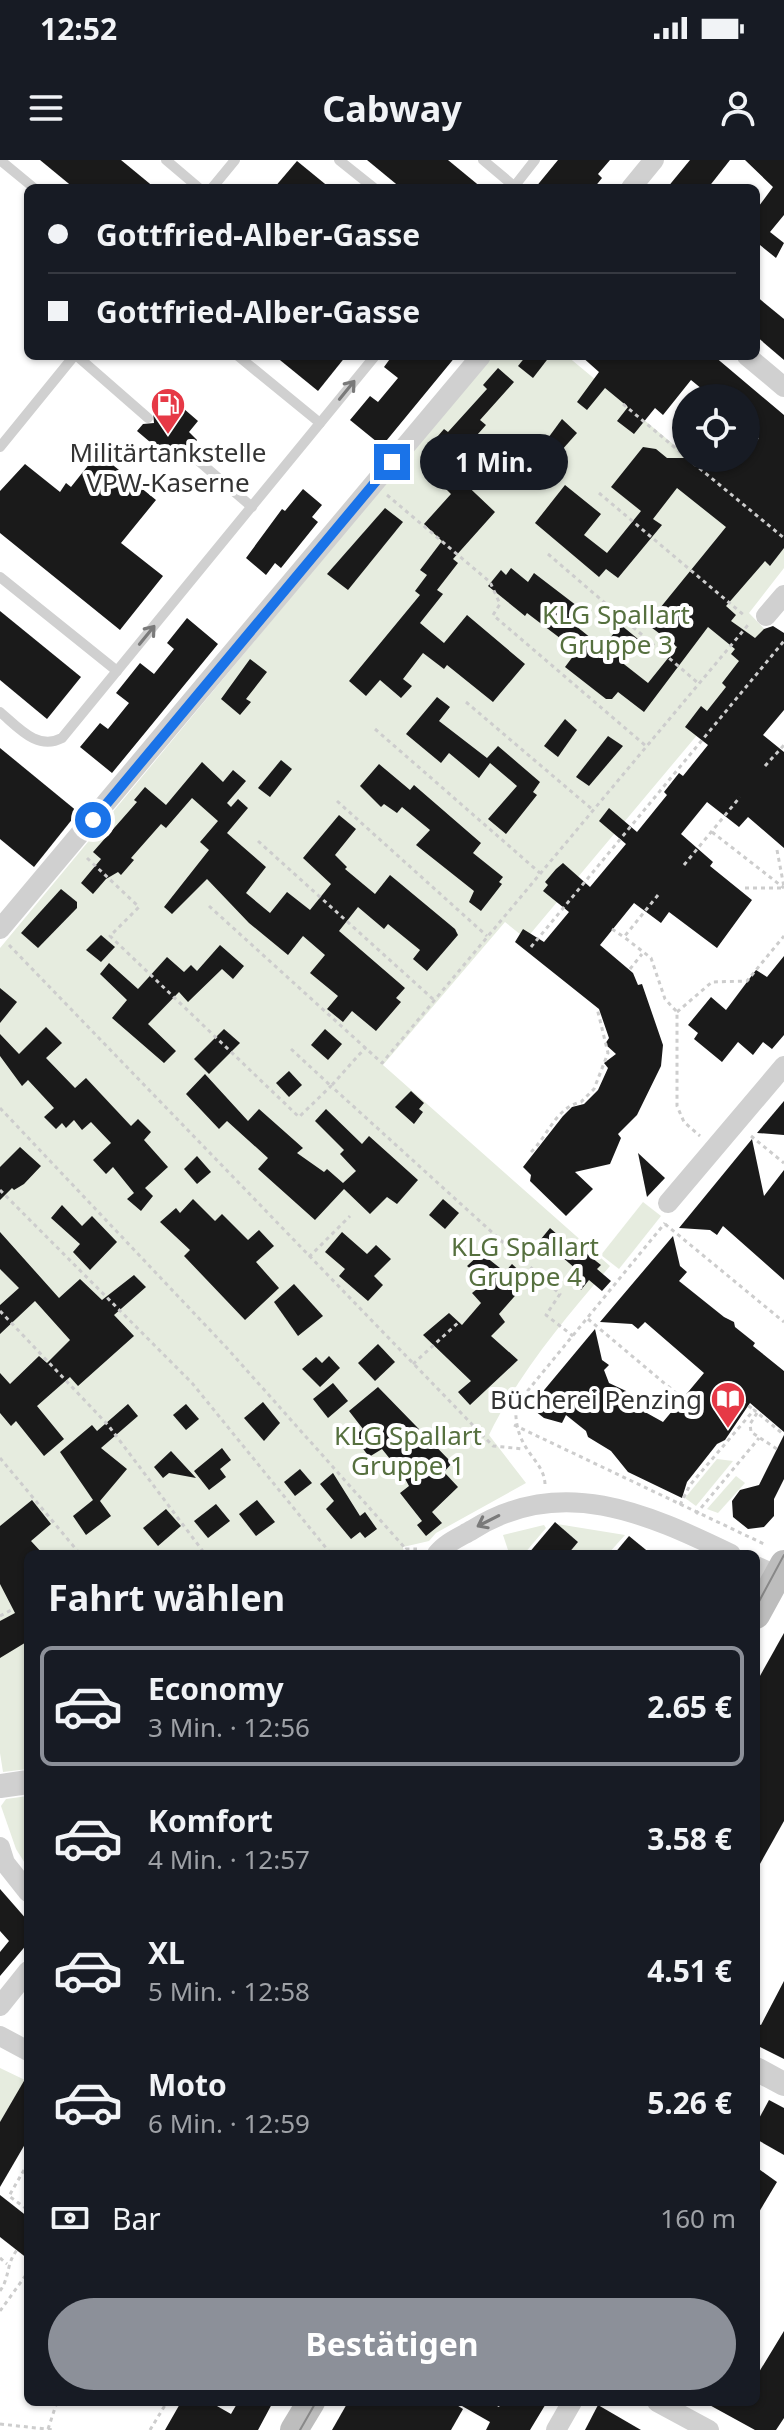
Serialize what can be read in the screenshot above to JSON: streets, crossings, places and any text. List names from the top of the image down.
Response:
{
  "parks": ["KLG Spallart Gruppe 3", "KLG Spallart Gruppe 4", "KLG Spallart Gruppe 1"],
  "places": {
    "fuel station": ["Militärtankstelle VPW-Kaserne"],
    "library": ["Bücherei Penzing"]
  },
  "page": {
    "status": "12:52",
    "header": "Cabway",
    "banner": ["Gottfried-Alber-Gasse", "Gottfried-Alber-Gasse"],
    "bubble": "1 Min.",
    "heading": "Fahrt wählen",
    "list": [
      {
        "name": "Economy",
        "note": "3 Min. · 12:56",
        "value": "2.65 €"
      },
      {
        "name": "Komfort",
        "note": "4 Min. · 12:57",
        "value": "3.58 €"
      },
      {
        "name": "XL",
        "note": "5 Min. · 12:58",
        "value": "4.51 €"
      },
      {
        "name": "Moto",
        "note": "6 Min. · 12:59",
        "value": "5.26 €"
      }
    ],
    "pay": ["Bar", "160 m"],
    "buttons": "Bestätigen"
  }
}
